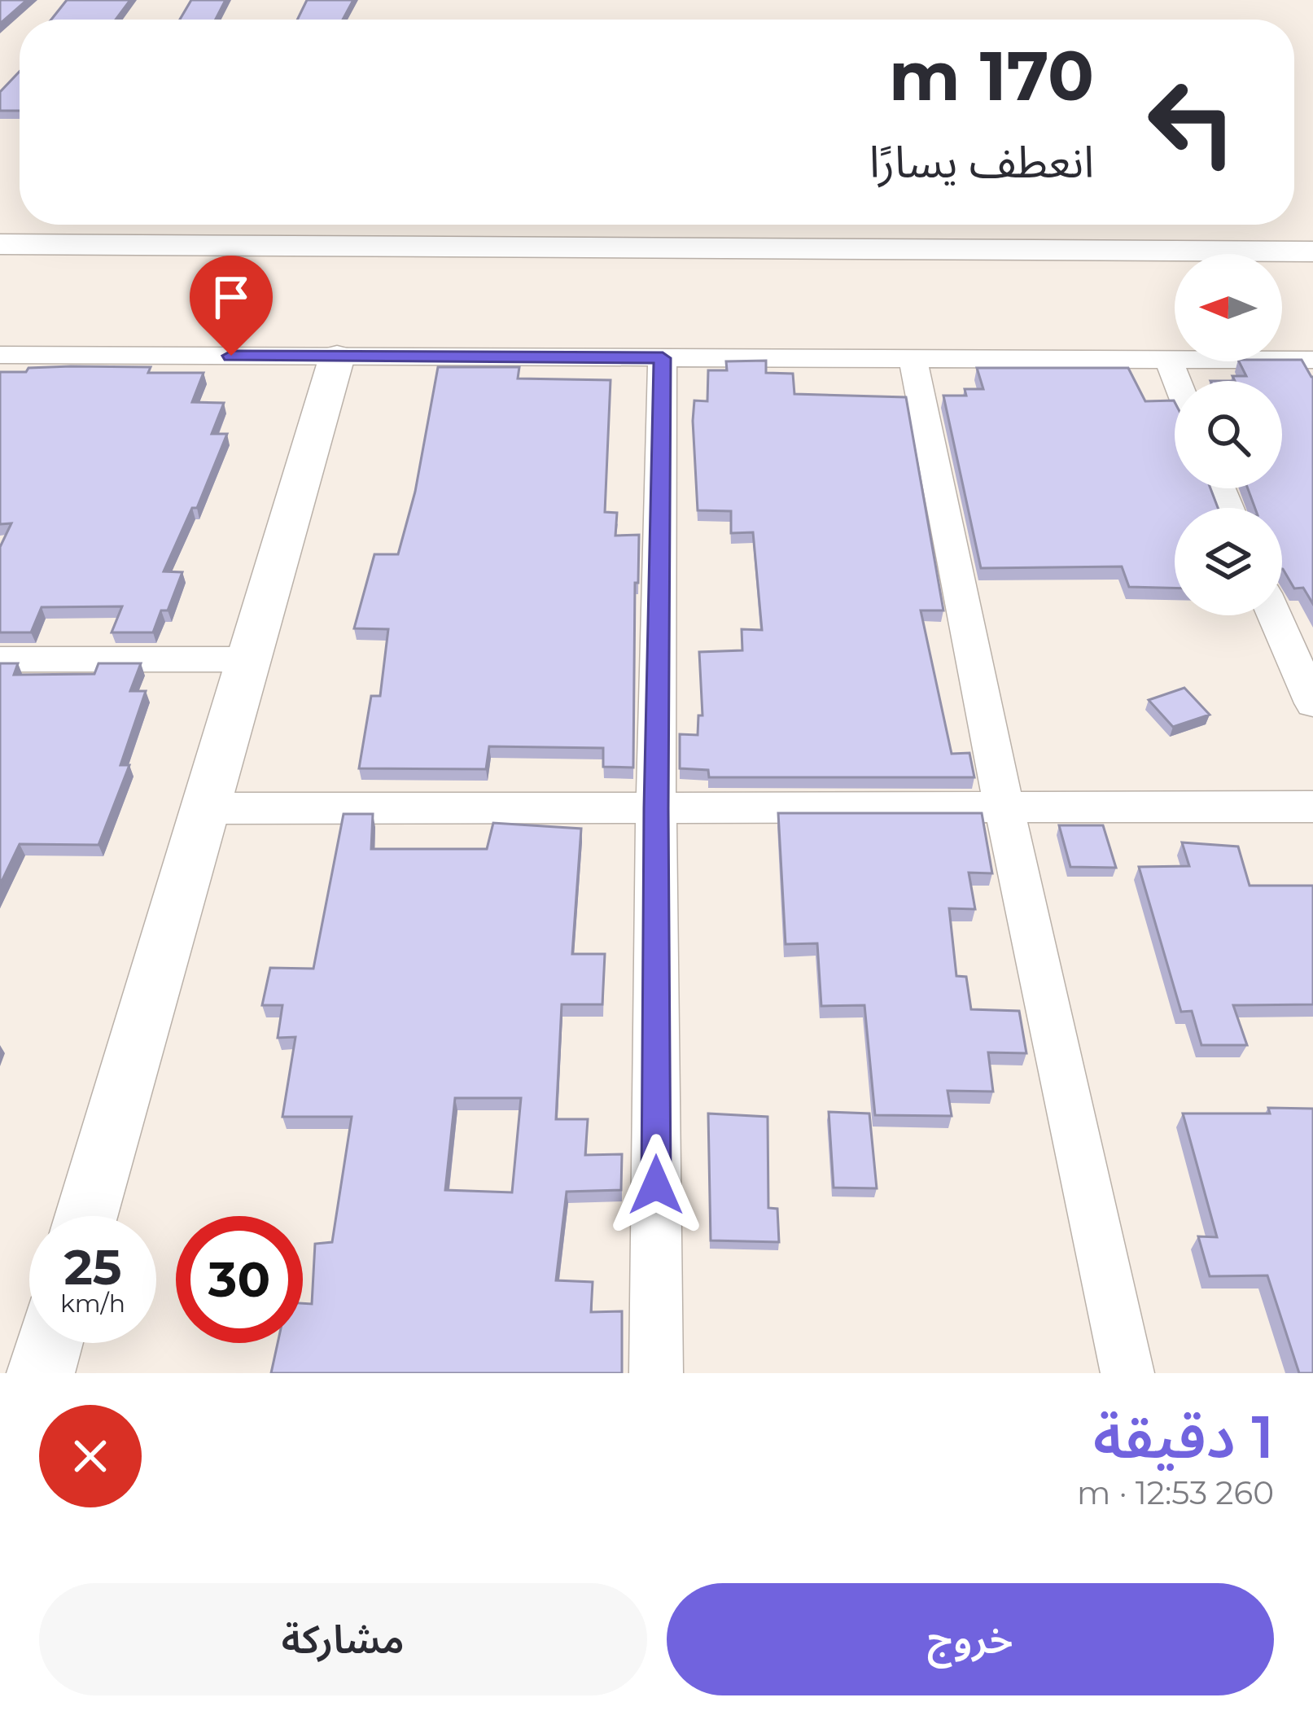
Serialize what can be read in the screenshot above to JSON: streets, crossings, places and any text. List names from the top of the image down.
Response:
{
  "north": "left",
  "page": {
    "turn": ["170 m", "انعطف يسارًا"],
    "speed": "25 km/h",
    "limit": "30",
    "heading": ["1 دقيقة", "260 m · 12:53"],
    "buttons": ["خروج", "مشاركة"]
  }
}
